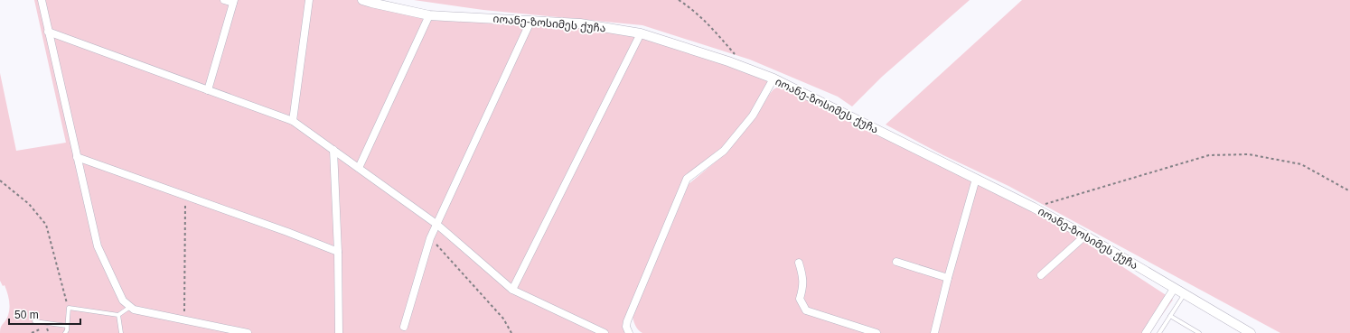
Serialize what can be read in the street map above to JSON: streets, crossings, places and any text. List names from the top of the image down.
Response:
{
  "streets": {
    "street": ["იოანე-ზოსიმეს ქუჩა"]
  },
  "scale_bar": "50 m"
}
